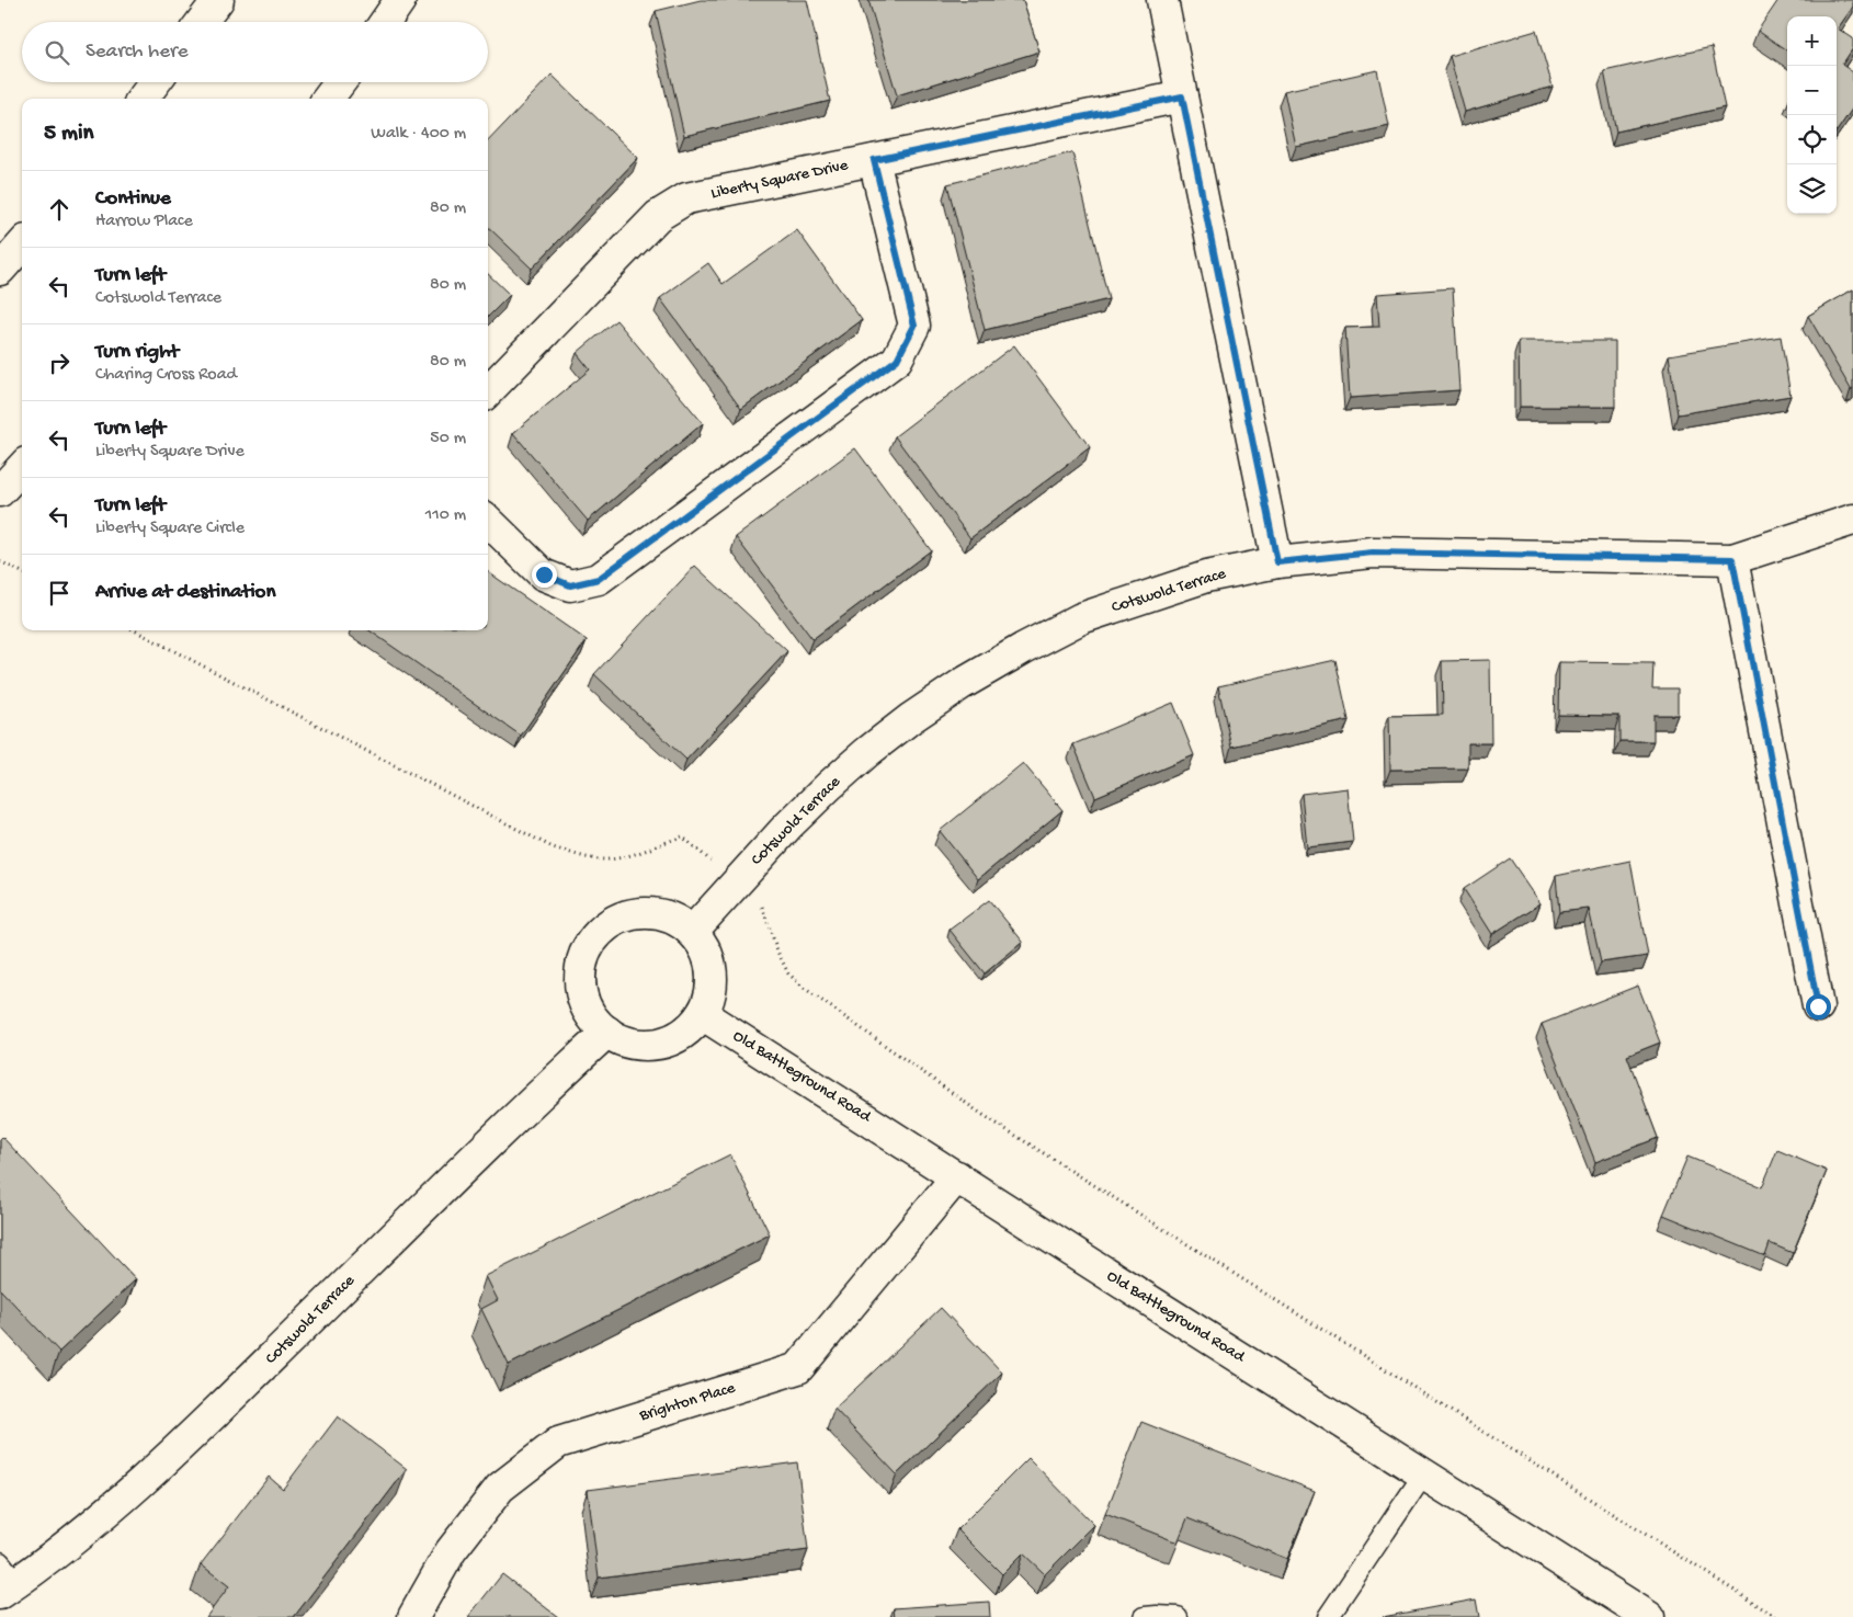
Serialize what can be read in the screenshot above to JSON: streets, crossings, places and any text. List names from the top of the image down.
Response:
{
  "streets": {
    "main road": [
      "Liberty Square Drive",
      "Cotswold Terrace",
      "Old Battleground Road",
      "Brighton Place"
    ]
  },
  "crossings": [
    ["Cotswold Terrace", "Old Battleground Road"],
    ["Old Battleground Road", "Brighton Place"]
  ],
  "page": {
    "map_buttons": ["+", "−"],
    "search": "Search here",
    "heading": ["5 min", "Walk · 400 m"],
    "list": [
      ["Continue", "Harrow Place", "80 m"],
      ["Turn left", "Cotswold Terrace", "80 m"],
      ["Turn right", "Charing Cross Road", "80 m"],
      ["Turn left", "Liberty Square Drive", "50 m"],
      ["Turn left", "Liberty Square Circle", "110 m"],
      "Arrive at destination"
    ]
  }
}
